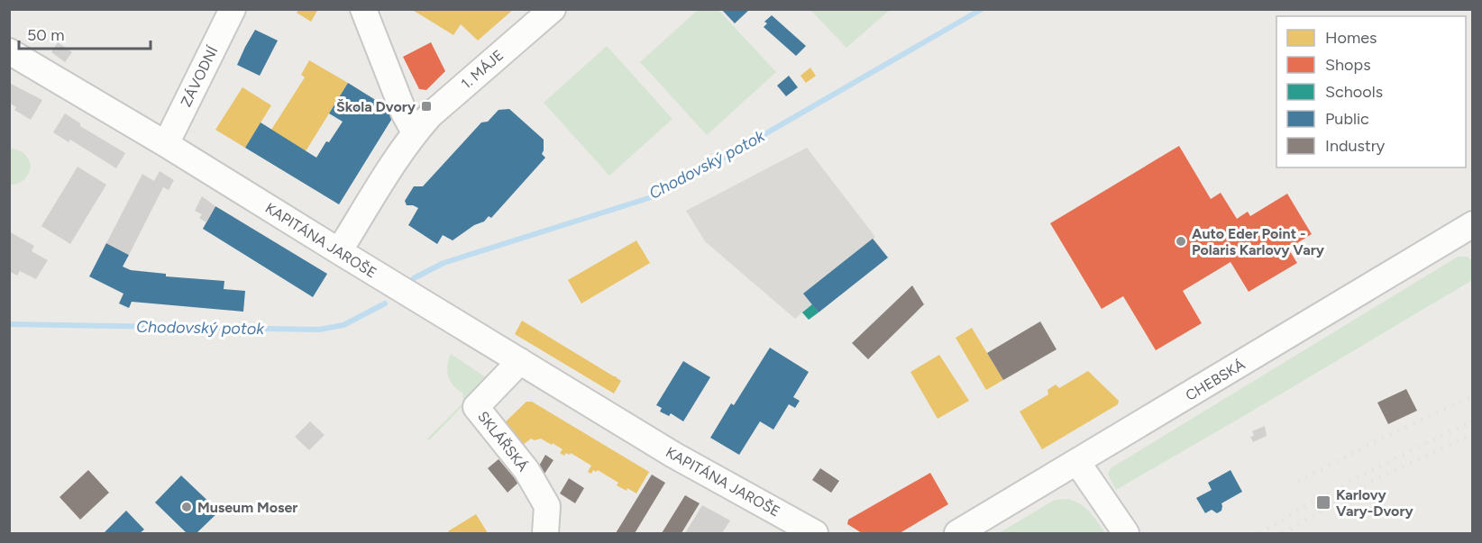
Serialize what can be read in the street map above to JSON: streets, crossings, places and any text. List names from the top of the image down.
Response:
{
  "streets": {
    "street": [
      "1. MÁJE",
      "ZÁVODNÍ",
      "KAPITÁNA JAROŠE",
      "CHEBSKÁ",
      "SKLÁŘSKÁ"
    ]
  },
  "crossings": [
    ["1. MÁJE", "KAPITÁNA JAROŠE"],
    ["ZÁVODNÍ", "KAPITÁNA JAROŠE"],
    ["KAPITÁNA JAROŠE", "SKLÁŘSKÁ"]
  ],
  "water": ["Chodovský potok"],
  "places": {
    "transit": ["Škola Dvory", "Karlovy Vary-Dvory"],
    "other": ["Auto Eder Point - Polaris Karlovy Vary", "Museum Moser"]
  },
  "legend": [
    "Homes",
    "Shops",
    "Schools",
    "Public",
    "Industry"
  ],
  "scale_bar": "50 m"
}
